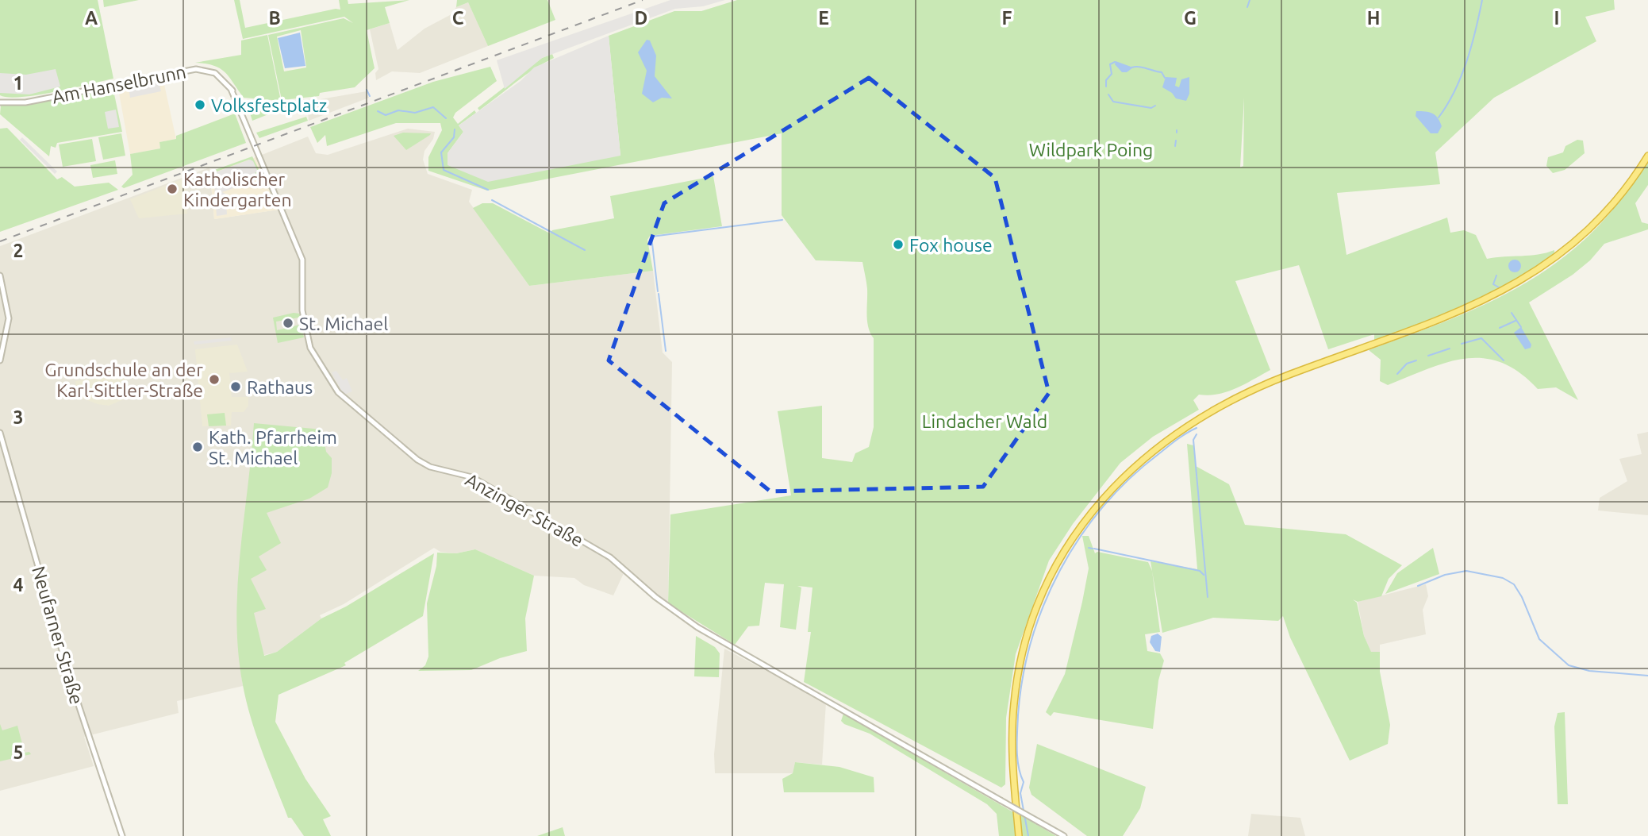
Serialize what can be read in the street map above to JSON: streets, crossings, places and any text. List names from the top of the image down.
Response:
{
  "streets": {
    "street": ["Am Hanselbrunn", "Anzinger Straße", "Neufarner Straße"]
  },
  "crossings": [
    ["Am Hanselbrunn", "Anzinger Straße"]
  ],
  "parks": ["Wildpark Poing", "Lindacher Wald"],
  "places": [
    "Volksfestplatz",
    "Katholischer Kindergarten",
    "Fox house",
    "St. Michael",
    "Grundschule an der Karl-Sittler-Straße",
    "Rathaus",
    "Kath. Pfarrheim St. Michael"
  ],
  "grid": {
    "columns": [
      "A",
      "B",
      "C",
      "D",
      "E",
      "F",
      "G",
      "H",
      "I"
    ],
    "rows": [
      "1",
      "2",
      "3",
      "4",
      "5"
    ]
  }
}
